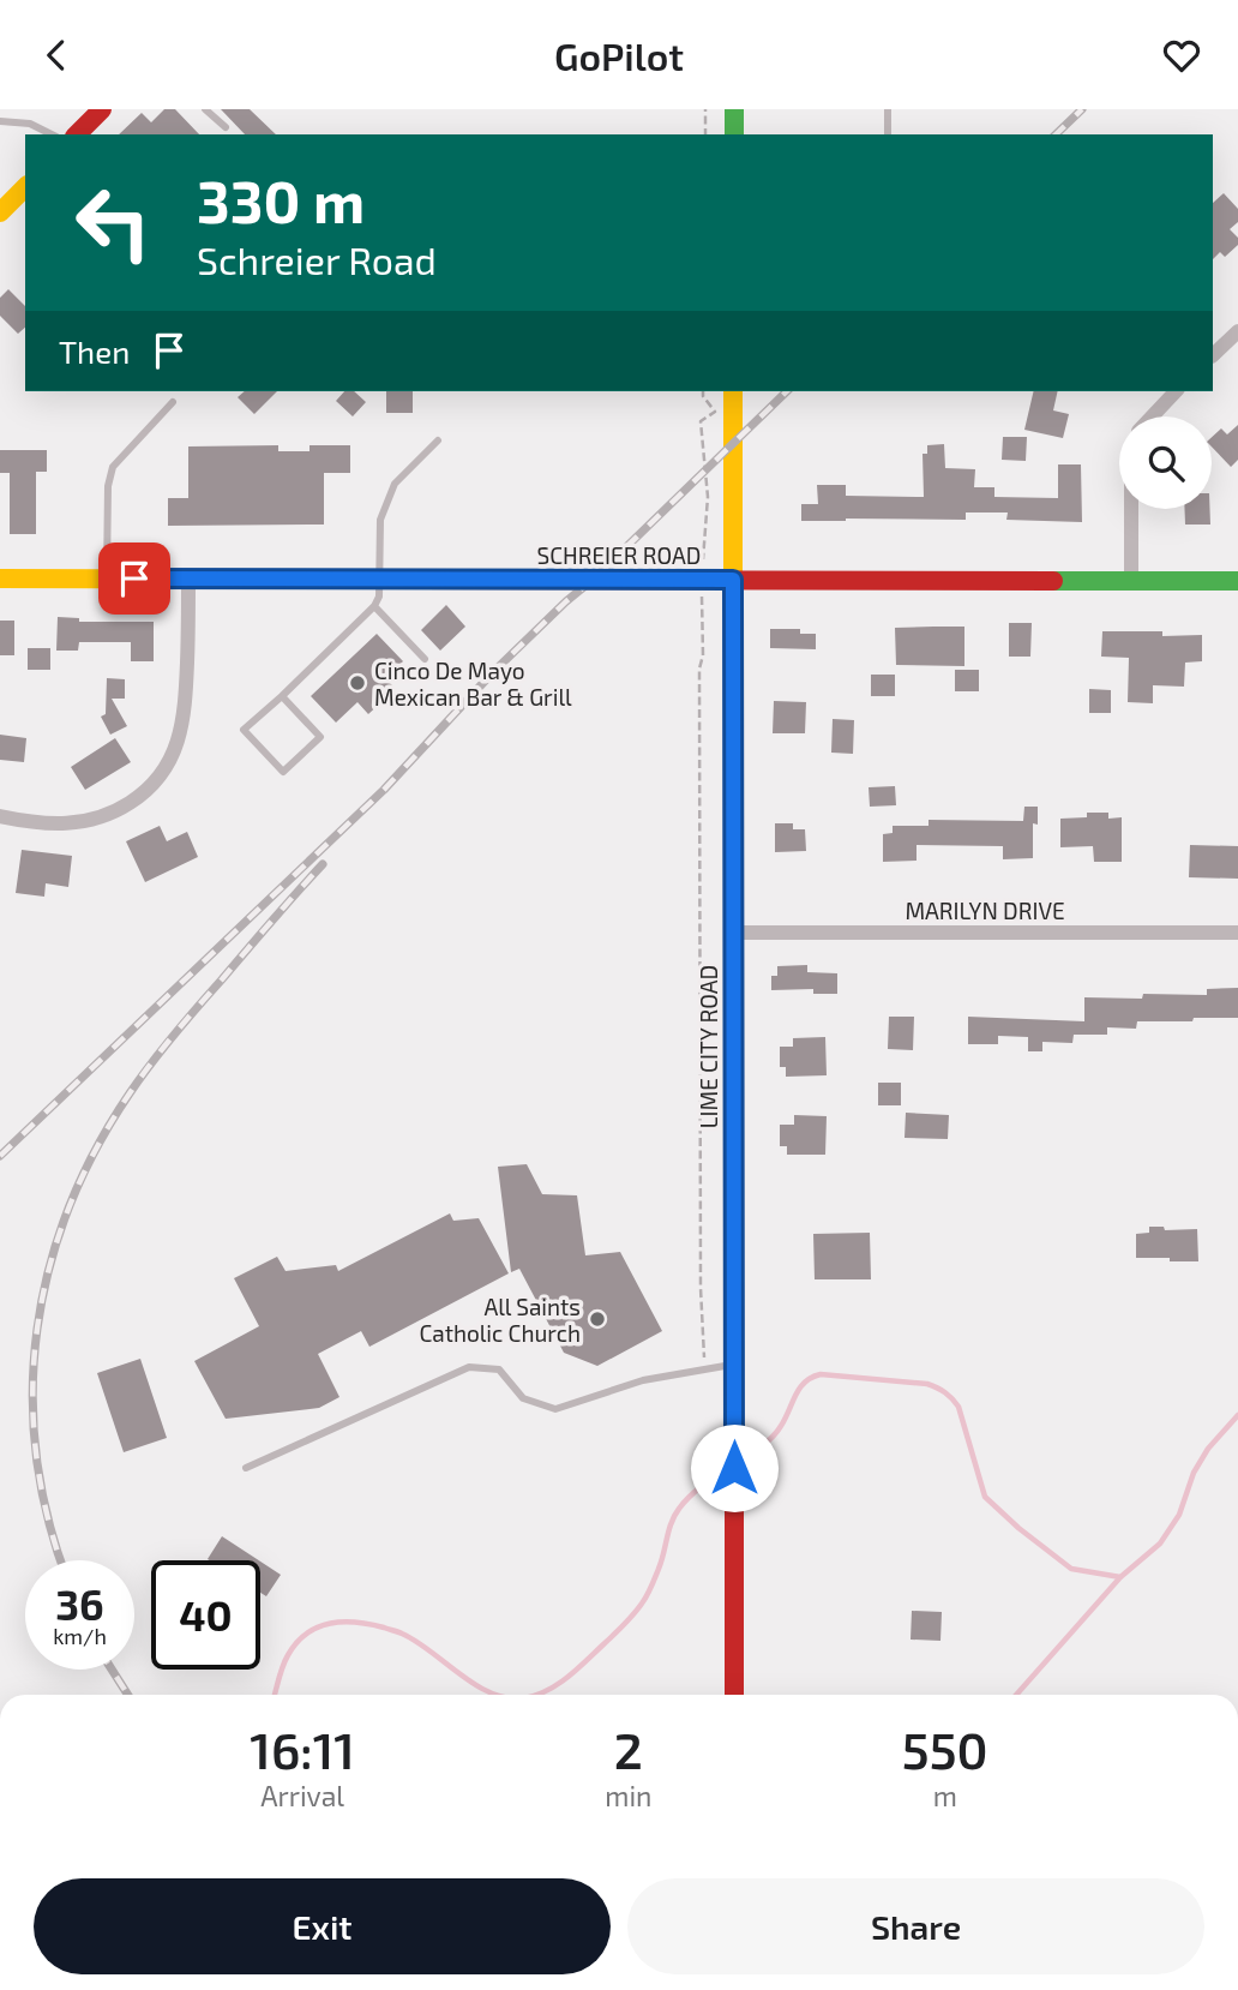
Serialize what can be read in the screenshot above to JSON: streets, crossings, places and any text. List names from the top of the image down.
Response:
{
  "streets": {
    "street": ["SCHREIER ROAD", "MARILYN DRIVE", "LIME CITY ROAD"]
  },
  "crossings": [
    ["SCHREIER ROAD", "LIME CITY ROAD"],
    ["MARILYN DRIVE", "LIME CITY ROAD"]
  ],
  "places": ["Cinco De Mayo Mexican Bar & Grill", "All Saints Catholic Church"],
  "page": {
    "header": "GoPilot",
    "turn": ["330 m", "Schreier Road"],
    "then": "Then",
    "speed": "36 km/h",
    "limit": "40",
    "eta": [
      "16:11",
      "Arrival",
      "2",
      "min",
      "550",
      "m"
    ],
    "buttons": ["Exit", "Share"]
  }
}
